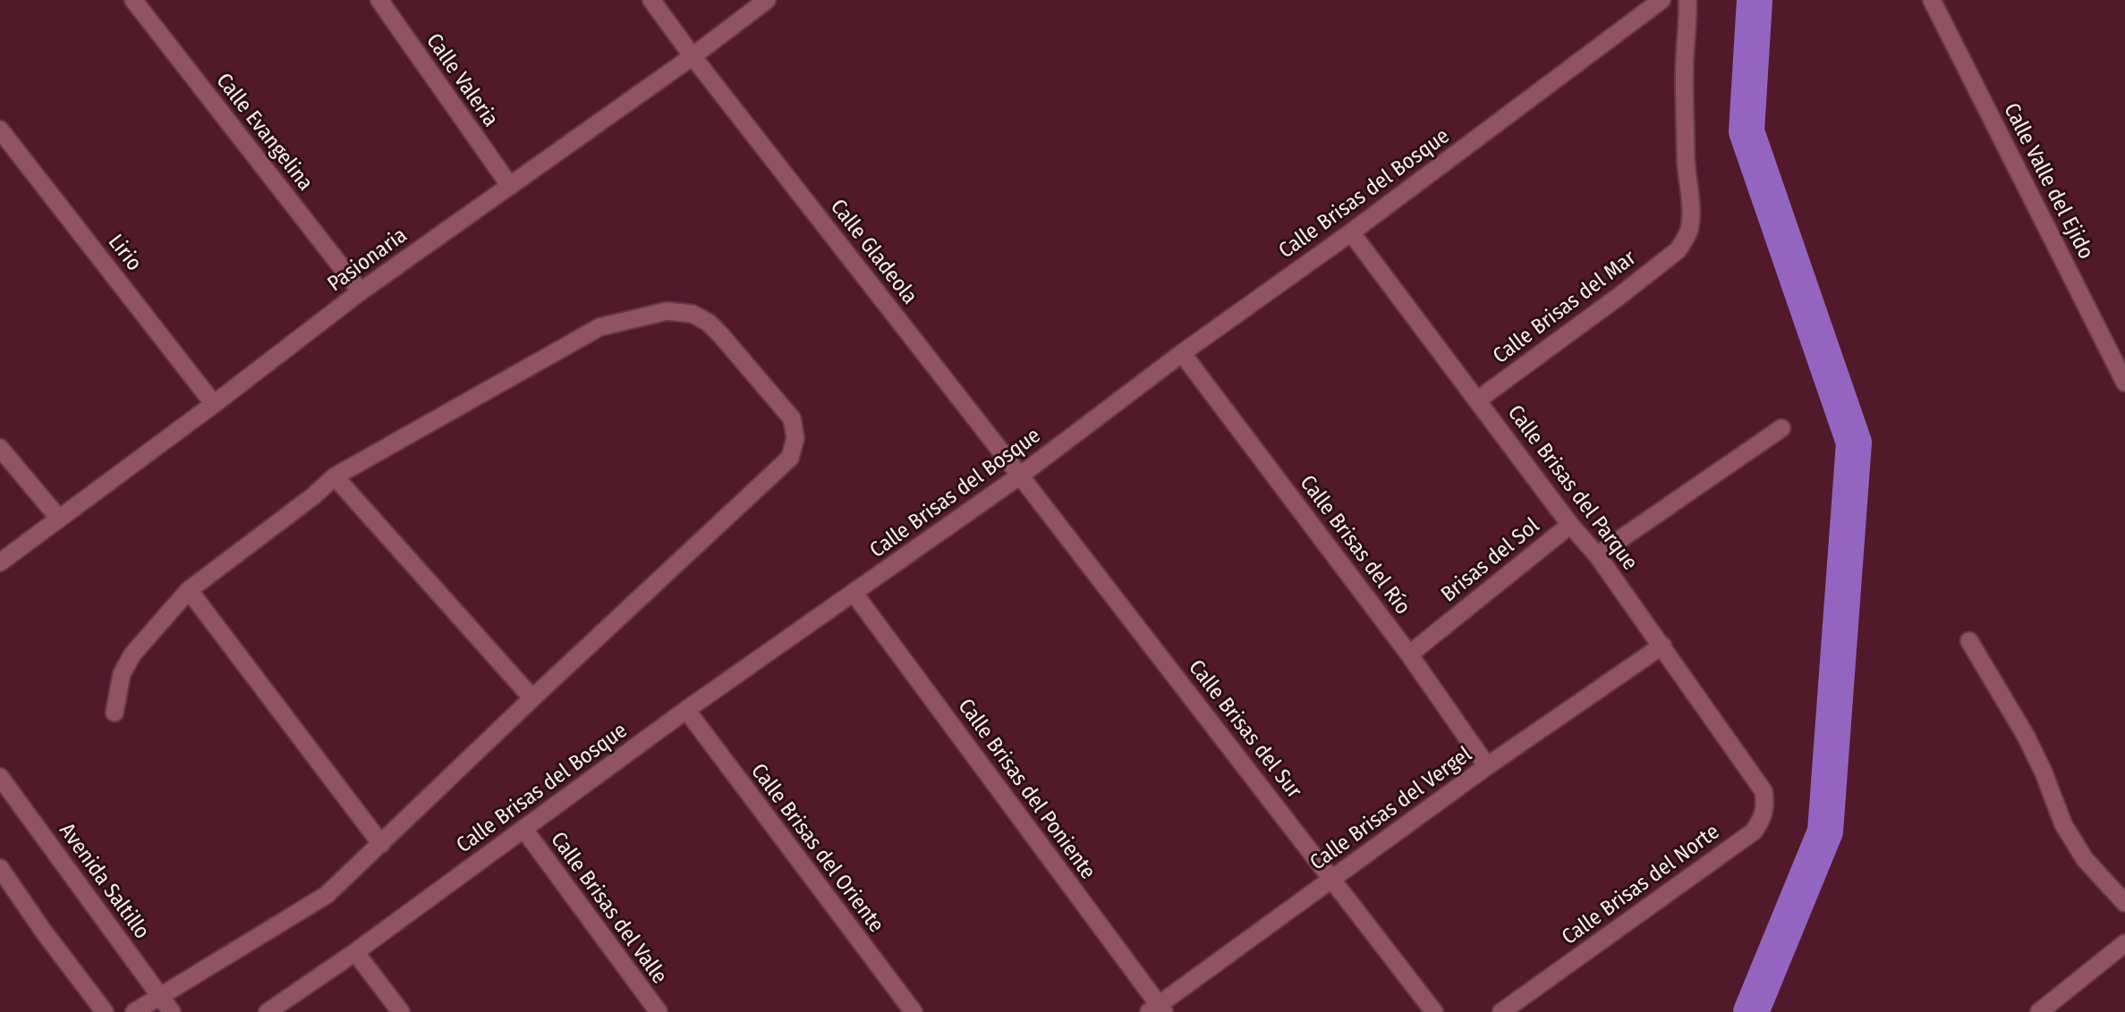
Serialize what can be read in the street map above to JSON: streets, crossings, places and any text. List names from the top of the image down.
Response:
{
  "streets": {
    "street": [
      "Calle Valeria",
      "Calle Evangelina",
      "Calle Valle del Ejido",
      "Calle Brisas del Bosque",
      "Calle Gladeola",
      "Lirio",
      "Pasionaria",
      "Calle Brisas del Mar",
      "Calle Brisas del Parque",
      "Calle Brisas del Río",
      "Brisas del Sol",
      "Calle Brisas del Sur",
      "Calle Brisas del Poniente",
      "Calle Brisas del Vergel",
      "Calle Brisas del Oriente",
      "Avenida Saltillo",
      "Calle Brisas del Norte",
      "Calle Brisas del Valle"
    ]
  },
  "crossings": [
    ["Calle Valeria", "Pasionaria"],
    ["Calle Evangelina", "Pasionaria"],
    ["Calle Brisas del Bosque", "Calle Gladeola"],
    ["Calle Brisas del Bosque", "Calle Brisas del Parque"],
    ["Calle Brisas del Bosque", "Calle Brisas del Río"],
    ["Calle Brisas del Bosque", "Calle Brisas del Sur"],
    ["Calle Brisas del Bosque", "Calle Brisas del Poniente"],
    ["Calle Brisas del Bosque", "Calle Brisas del Oriente"],
    ["Calle Brisas del Bosque", "Calle Brisas del Valle"],
    ["Calle Gladeola", "Pasionaria"],
    ["Calle Gladeola", "Calle Brisas del Sur"],
    ["Lirio", "Pasionaria"],
    ["Calle Brisas del Mar", "Calle Brisas del Parque"],
    ["Calle Brisas del Parque", "Brisas del Sol"],
    ["Calle Brisas del Parque", "Calle Brisas del Vergel"],
    ["Calle Brisas del Parque", "Calle Brisas del Norte"],
    ["Calle Brisas del Río", "Brisas del Sol"],
    ["Calle Brisas del Río", "Calle Brisas del Vergel"],
    ["Calle Brisas del Sur", "Calle Brisas del Vergel"],
    ["Calle Brisas del Poniente", "Calle Brisas del Vergel"]
  ]
}
